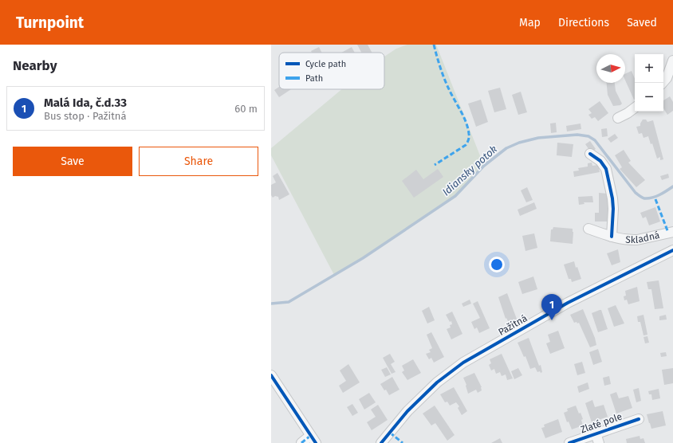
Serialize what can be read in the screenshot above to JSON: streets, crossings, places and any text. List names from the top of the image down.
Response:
{
  "streets": {
    "street": ["Skladná", "Pažitná", "Zlaté pole"]
  },
  "water": ["Idiansky potok"],
  "legend": ["Cycle path", "Path"],
  "north": "right",
  "page": {
    "header": "Turnpoint",
    "nav": ["Map", "Directions", "Saved"],
    "heading": "Nearby",
    "map_buttons": ["+", "−"],
    "list": [
      {
        "mark": "1",
        "name": "Malá Ida, č.d.33",
        "note": "Bus stop · Pažitná",
        "value": "60 m"
      }
    ],
    "buttons": ["Save", "Share"],
    "pins": "1"
  }
}
